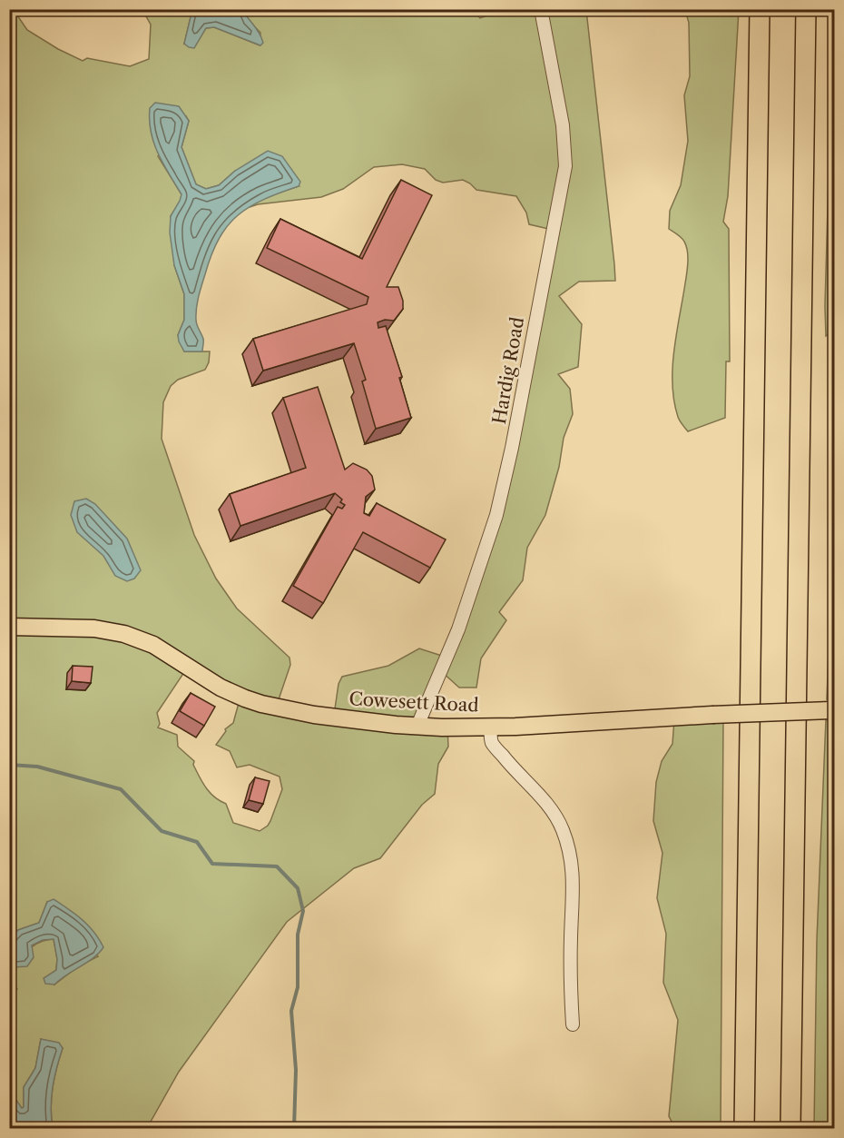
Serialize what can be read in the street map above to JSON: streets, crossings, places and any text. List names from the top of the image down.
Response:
{
  "streets": {
    "main road": ["Cowesett Road"],
    "street": ["Hardig Road"]
  },
  "crossings": [
    ["Hardig Road", "Cowesett Road"]
  ]
}
